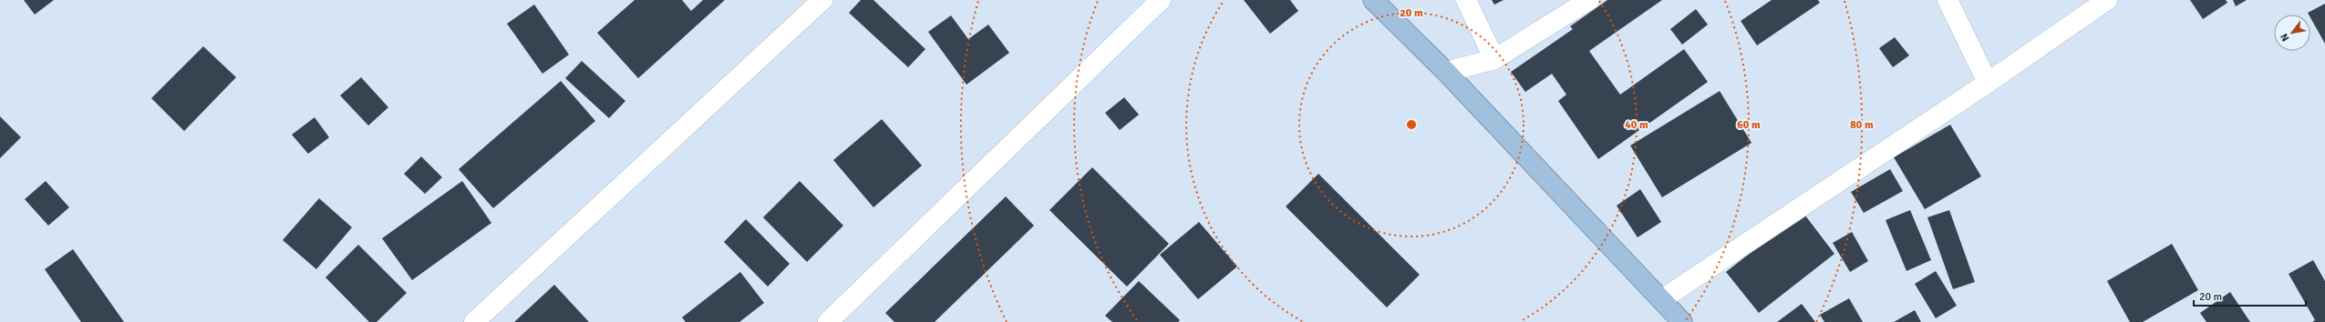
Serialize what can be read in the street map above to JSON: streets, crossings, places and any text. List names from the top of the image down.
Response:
{
  "scale_bar": "20 m",
  "north": "bottom left",
  "rings": [
    "20 m",
    "40 m",
    "60 m",
    "80 m"
  ]
}
